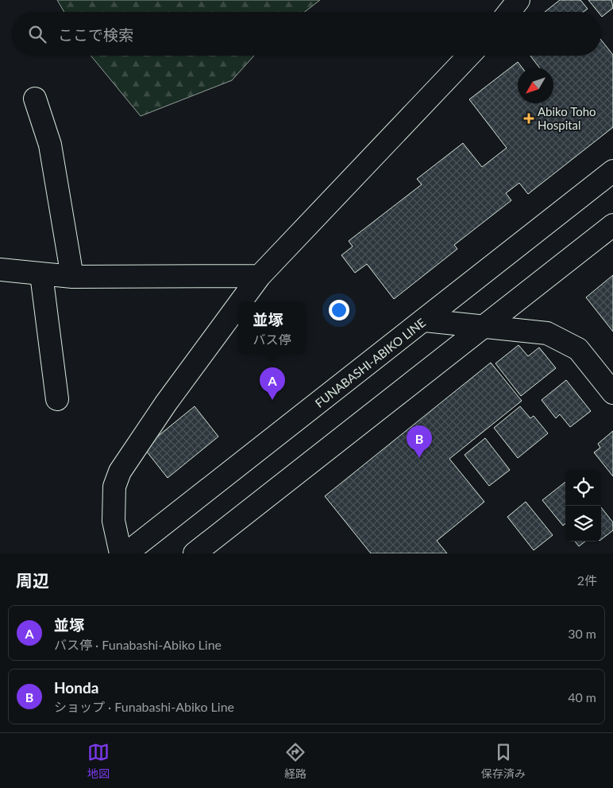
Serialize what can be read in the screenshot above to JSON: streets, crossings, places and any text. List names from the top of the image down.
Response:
{
  "streets": {
    "street": ["FUNABASHI-ABIKO LINE"]
  },
  "places": {
    "health": ["Abiko Toho Hospital"]
  },
  "north": "bottom left",
  "page": {
    "search": "ここで検索",
    "popup": ["並塚", "バス停"],
    "pins": ["A", "B"],
    "heading": ["周辺", "2件"],
    "list": [
      {
        "mark": "A",
        "name": "並塚",
        "note": "バス停 · Funabashi-Abiko Line",
        "value": "30 m"
      },
      {
        "mark": "B",
        "name": "Honda",
        "note": "ショップ · Funabashi-Abiko Line",
        "value": "40 m"
      }
    ],
    "nav": ["地図", "経路", "保存済み"]
  }
}
